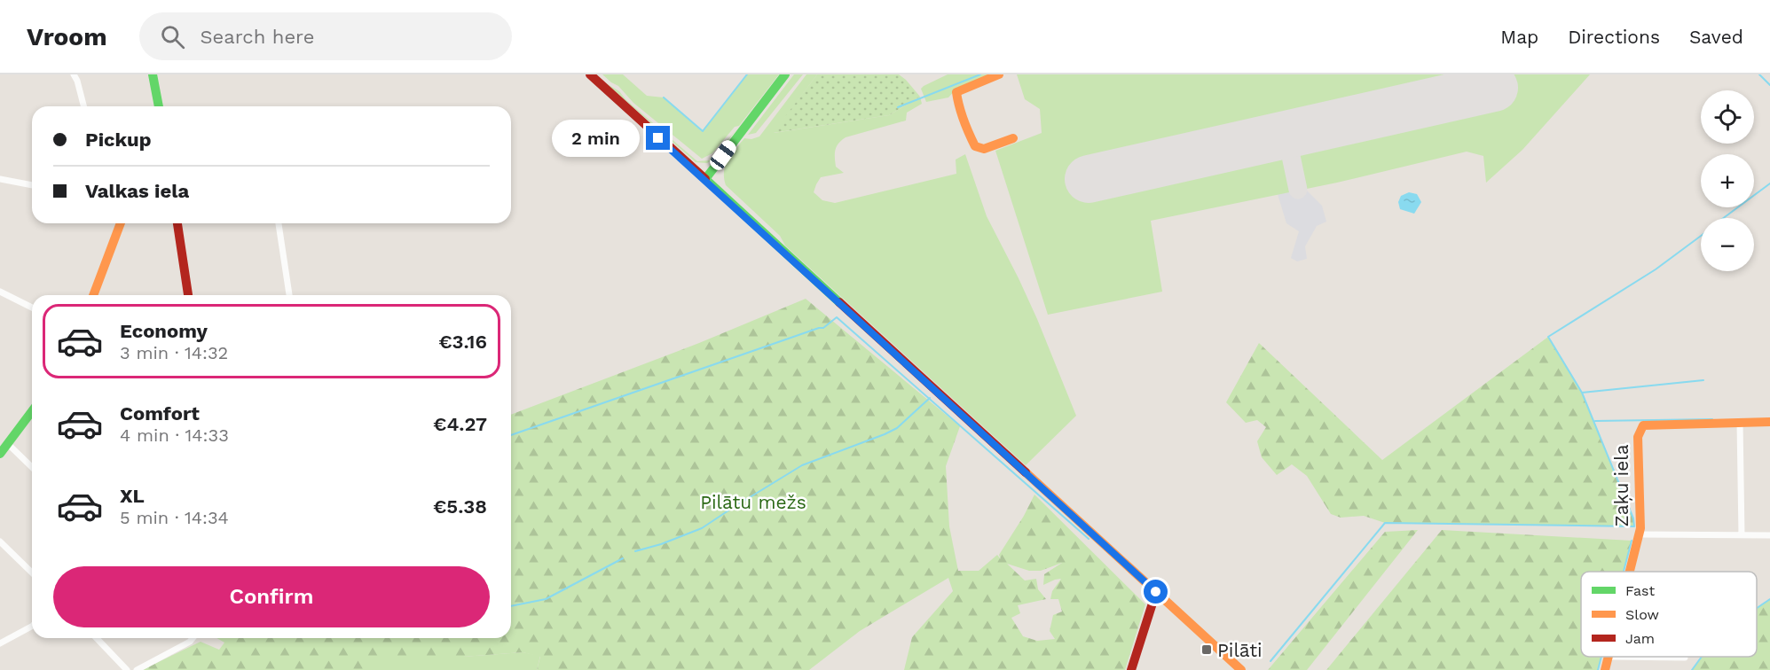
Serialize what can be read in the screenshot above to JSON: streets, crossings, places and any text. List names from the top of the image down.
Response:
{
  "streets": {
    "main road": ["Zaķu iela"]
  },
  "parks": ["Pilātu mežs"],
  "places": {
    "transit": ["Pilāti"]
  },
  "legend": ["Fast", "Slow", "Jam"],
  "page": {
    "header": "Vroom",
    "search": "Search here",
    "nav": ["Map", "Directions", "Saved"],
    "map_buttons": ["+", "−"],
    "banner": ["Pickup", "Valkas iela"],
    "bubble": "2 min",
    "list": [
      {
        "name": "Economy",
        "note": "3 min · 14:32",
        "value": "€3.16"
      },
      {
        "name": "Comfort",
        "note": "4 min · 14:33",
        "value": "€4.27"
      },
      {
        "name": "XL",
        "note": "5 min · 14:34",
        "value": "€5.38"
      }
    ],
    "buttons": "Confirm"
  }
}
